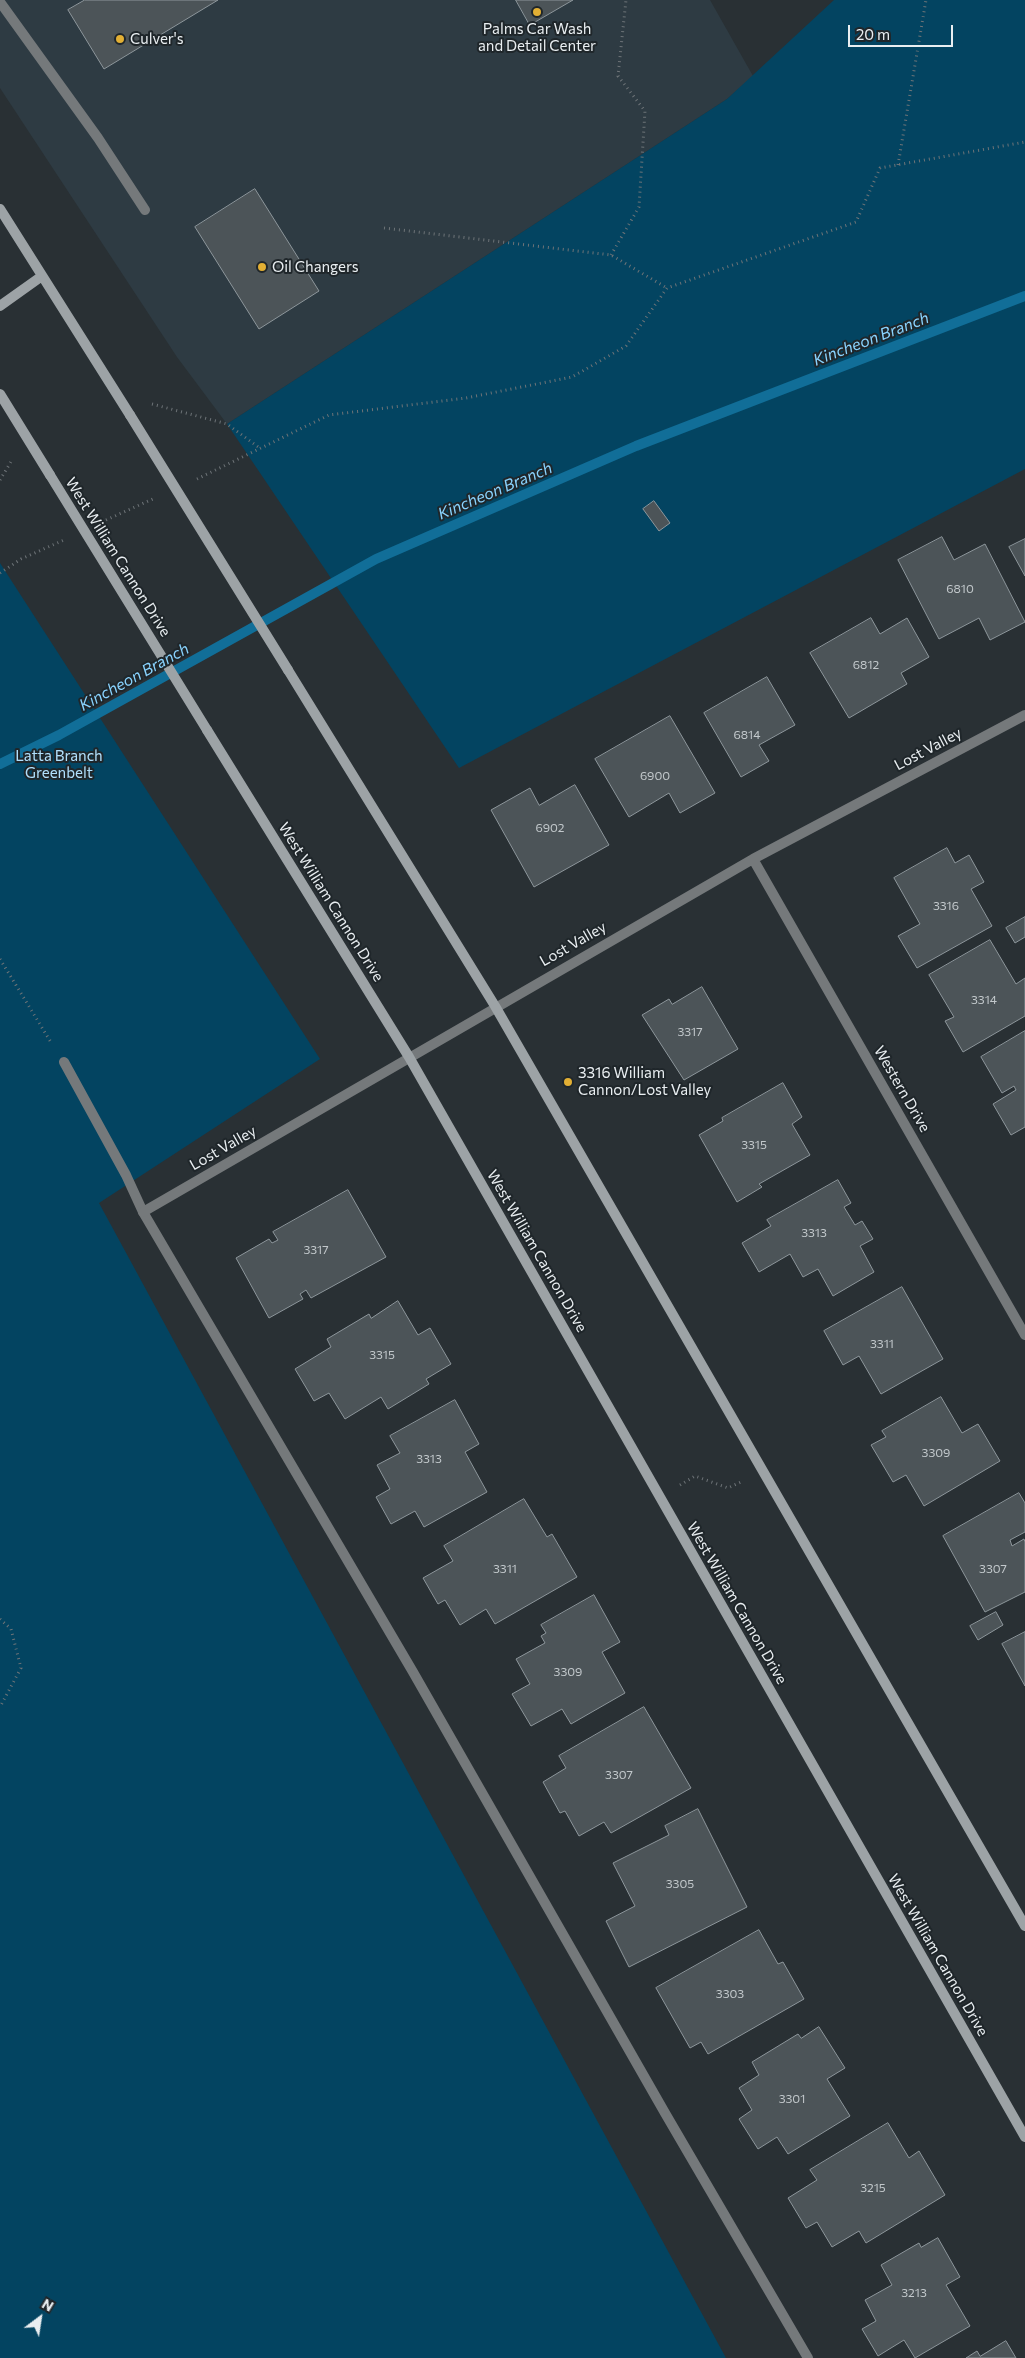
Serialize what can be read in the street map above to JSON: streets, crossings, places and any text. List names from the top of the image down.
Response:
{
  "streets": {
    "main road": ["West William Cannon Drive"],
    "street": ["Lost Valley", "Western Drive"]
  },
  "crossings": [
    ["West William Cannon Drive", "Lost Valley"],
    ["Lost Valley", "Western Drive"]
  ],
  "water": ["Kincheon Branch"],
  "parks": ["Latta Branch Greenbelt"],
  "places": [
    "Palms Car Wash and Detail Center",
    "Culver's",
    "Oil Changers",
    "3316 William Cannon/Lost Valley"
  ],
  "house_numbers": [
    "6810",
    "6812",
    "6814",
    "6900",
    "6902",
    "3316",
    "3314",
    "3317",
    "3315",
    "3313",
    "3317",
    "3311",
    "3315",
    "3309",
    "3313",
    "3311",
    "3307",
    "3309",
    "3307",
    "3305",
    "3303",
    "3301",
    "3215",
    "3213"
  ],
  "scale_bar": "20 m",
  "north": "top right"
}
